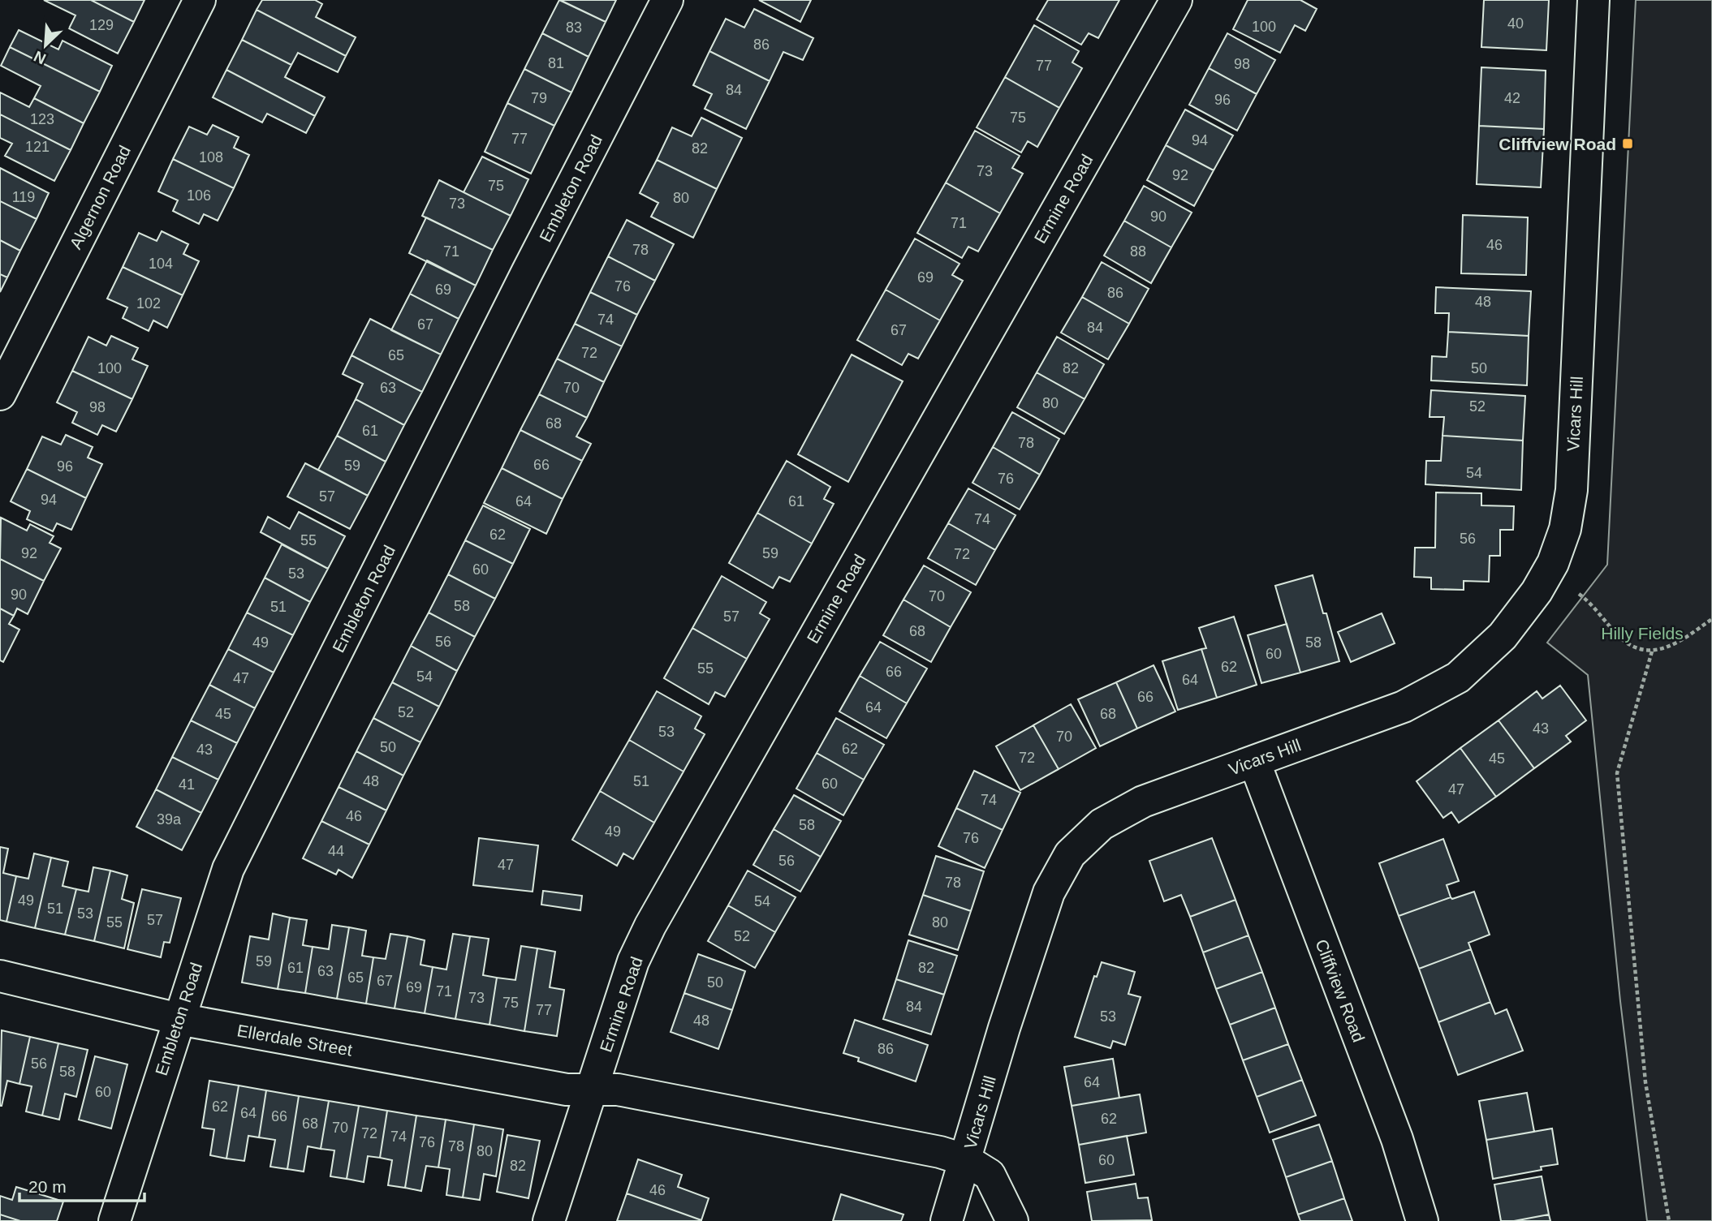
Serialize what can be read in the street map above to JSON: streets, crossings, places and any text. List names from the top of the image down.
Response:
{
  "streets": {
    "street": [
      "Embleton Road",
      "Algernon Road",
      "Ermine Road",
      "Vicars Hill",
      "Cliffview Road",
      "Ellerdale Street"
    ]
  },
  "crossings": [
    ["Embleton Road", "Ellerdale Street"],
    ["Ermine Road", "Vicars Hill"],
    ["Ermine Road", "Ellerdale Street"],
    ["Vicars Hill", "Cliffview Road"],
    ["Vicars Hill", "Ellerdale Street"]
  ],
  "parks": ["Hilly Fields"],
  "places": {
    "transit": ["Cliffview Road"]
  },
  "house_numbers": [
    "40",
    "129",
    "100",
    "83",
    "86",
    "81",
    "98",
    "77",
    "84",
    "79",
    "42",
    "96",
    "75",
    "123",
    "77",
    "94",
    "121",
    "82",
    "108",
    "73",
    "92",
    "75",
    "106",
    "119",
    "80",
    "73",
    "90",
    "71",
    "46",
    "78",
    "71",
    "88",
    "104",
    "69",
    "76",
    "69",
    "86",
    "48",
    "102",
    "74",
    "67",
    "84",
    "67",
    "72",
    "65",
    "100",
    "82",
    "50",
    "63",
    "70",
    "80",
    "52",
    "98",
    "68",
    "61",
    "78",
    "66",
    "59",
    "96",
    "54",
    "76",
    "57",
    "94",
    "64",
    "61",
    "74",
    "62",
    "56",
    "55",
    "92",
    "59",
    "72",
    "60",
    "53",
    "90",
    "70",
    "58",
    "51",
    "57",
    "68",
    "56",
    "49",
    "58",
    "60",
    "62",
    "55",
    "66",
    "54",
    "47",
    "64",
    "66",
    "64",
    "52",
    "45",
    "68",
    "43",
    "53",
    "70",
    "50",
    "62",
    "43",
    "72",
    "45",
    "48",
    "51",
    "60",
    "41",
    "47",
    "74",
    "46",
    "39a",
    "58",
    "49",
    "76",
    "44",
    "56",
    "47",
    "78",
    "49",
    "54",
    "51",
    "53",
    "57",
    "55",
    "80",
    "52",
    "59",
    "61",
    "82",
    "63",
    "65",
    "67",
    "50",
    "69",
    "71",
    "73",
    "75",
    "84",
    "77",
    "53",
    "48",
    "86",
    "56",
    "58",
    "64",
    "60",
    "62",
    "64",
    "66",
    "62",
    "68",
    "70",
    "72",
    "74",
    "76",
    "78",
    "80",
    "60",
    "82",
    "46"
  ],
  "scale_bar": "20 m",
  "north": "bottom left"
}
